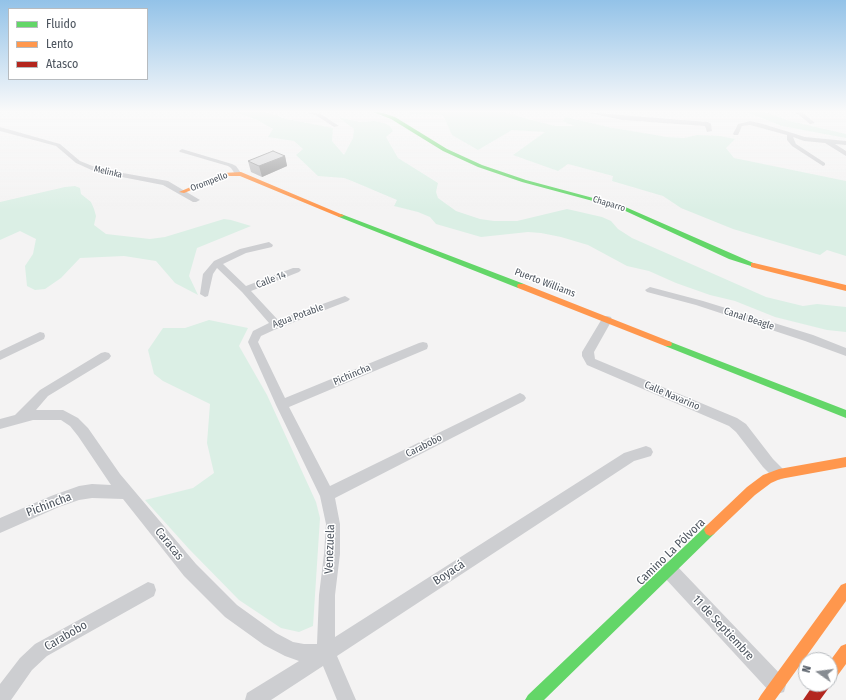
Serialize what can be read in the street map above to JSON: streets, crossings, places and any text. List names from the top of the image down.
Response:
{
  "streets": {
    "street": [
      "Melinka",
      "Orompello",
      "Chaparro",
      "Calle 14",
      "Puerto Williams",
      "Agua Potable",
      "Canal Beagle",
      "Pichincha",
      "Calle Navarino",
      "Carabobo",
      "Caracas",
      "Venezuela",
      "Camino La Pólvora",
      "Boyacá",
      "11 de Septiembre"
    ]
  },
  "crossings": [
    ["Melinka", "Orompello"],
    ["Orompello", "Puerto Williams"],
    ["Puerto Williams", "Calle Navarino"],
    ["Agua Potable", "Venezuela"],
    ["Pichincha", "Caracas"],
    ["Pichincha", "Venezuela"],
    ["Calle Navarino", "Camino La Pólvora"],
    ["Carabobo", "Venezuela"],
    ["Caracas", "Venezuela"],
    ["Caracas", "Boyacá"],
    ["Venezuela", "Boyacá"],
    ["Camino La Pólvora", "11 de Septiembre"]
  ],
  "legend": ["Fluido", "Lento", "Atasco"],
  "north": "left"
}
